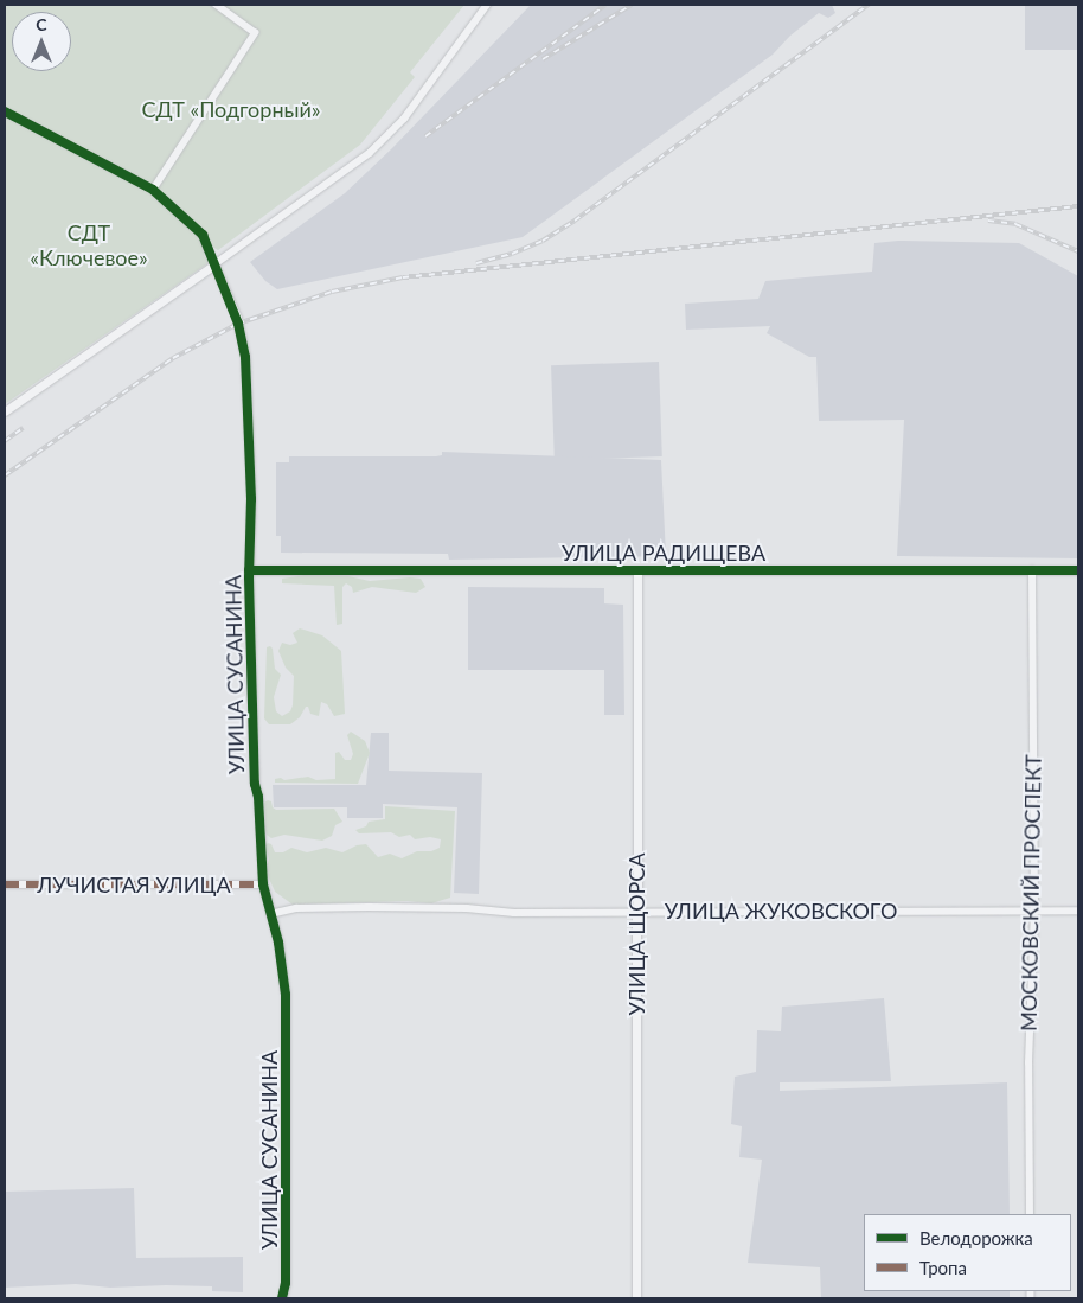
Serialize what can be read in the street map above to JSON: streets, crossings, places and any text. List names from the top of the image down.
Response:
{
  "streets": {
    "street": [
      "УЛИЦА РАДИЩЕВА",
      "УЛИЦА СУСАНИНА",
      "ЛУЧИСТАЯ УЛИЦА",
      "МОСКОВСКИЙ ПРОСПЕКТ",
      "УЛИЦА ЖУКОВСКОГО",
      "УЛИЦА ЩОРСА"
    ]
  },
  "crossings": [
    ["УЛИЦА РАДИЩЕВА", "УЛИЦА СУСАНИНА"],
    ["УЛИЦА РАДИЩЕВА", "МОСКОВСКИЙ ПРОСПЕКТ"],
    ["УЛИЦА РАДИЩЕВА", "УЛИЦА ЩОРСА"],
    ["УЛИЦА СУСАНИНА", "ЛУЧИСТАЯ УЛИЦА"],
    ["УЛИЦА СУСАНИНА", "УЛИЦА ЖУКОВСКОГО"],
    ["МОСКОВСКИЙ ПРОСПЕКТ", "УЛИЦА ЖУКОВСКОГО"],
    ["УЛИЦА ЖУКОВСКОГО", "УЛИЦА ЩОРСА"]
  ],
  "parks": ["СДТ «Подгорный»", "СДТ «Ключевое»"],
  "legend": ["Велодорожка", "Тропа"],
  "north": "top"
}
